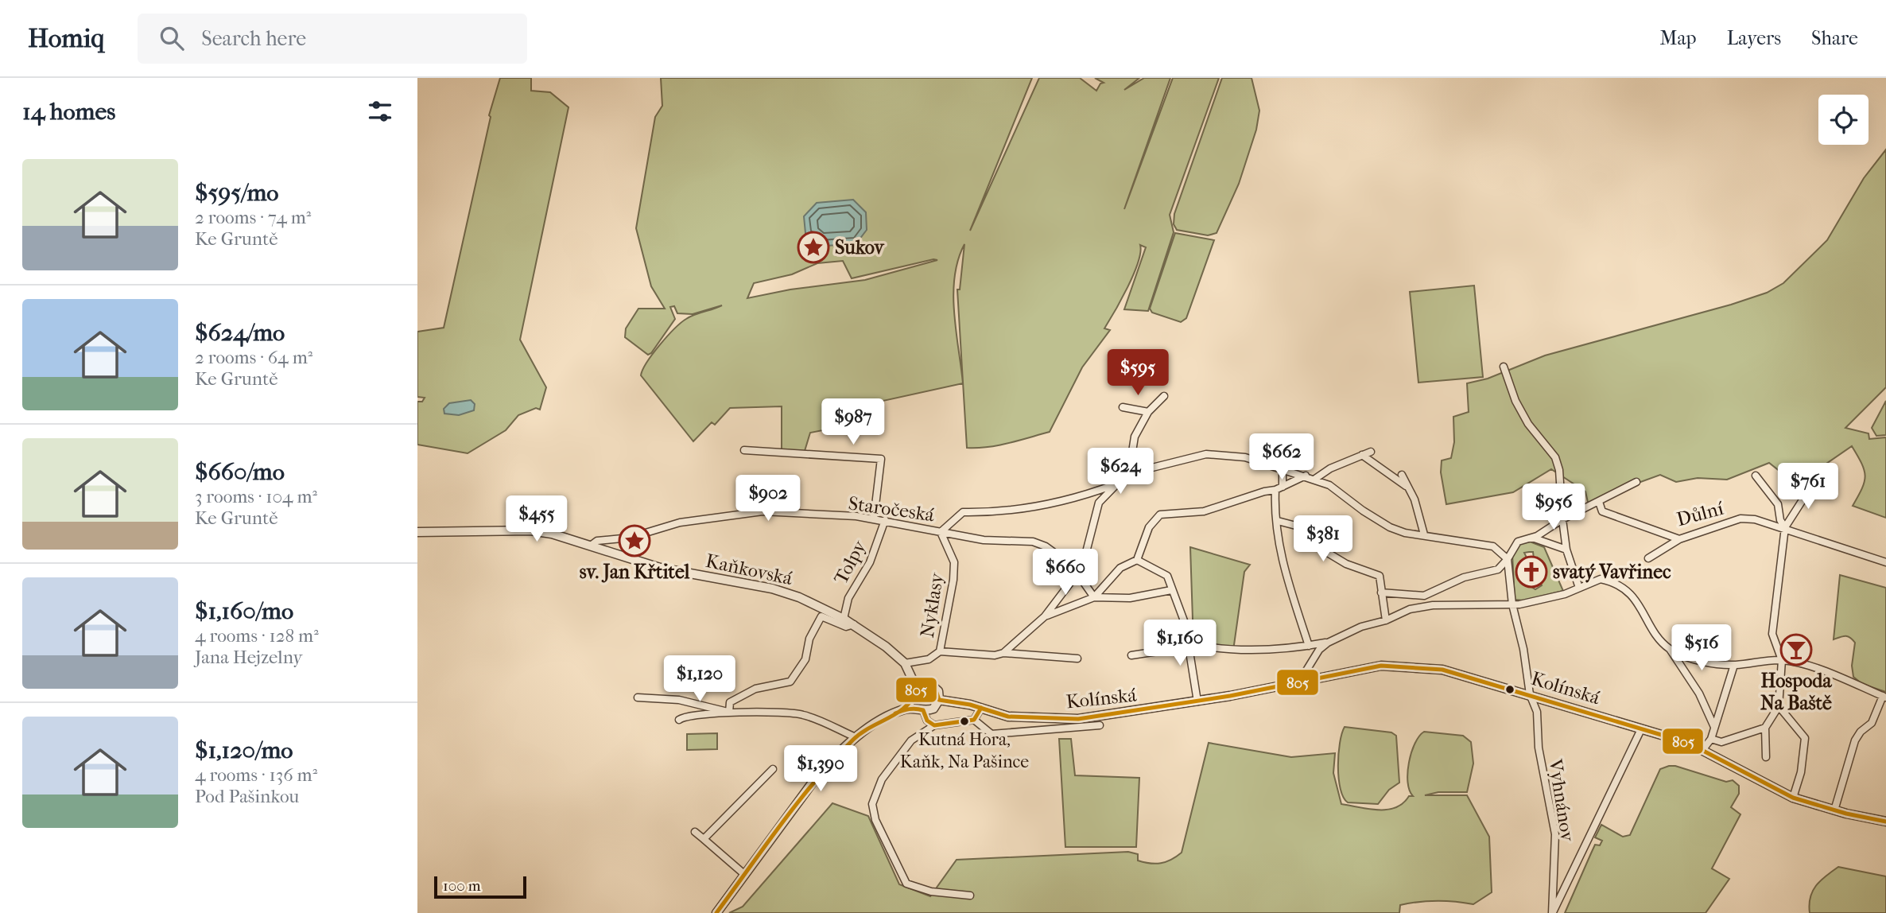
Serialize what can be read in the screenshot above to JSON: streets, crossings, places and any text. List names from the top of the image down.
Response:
{
  "streets": {
    "street": [
      "Staročeská",
      "Důlní",
      "Tolpy",
      "Kaňkovská",
      "Nyklasy",
      "Kolínská",
      "Vyhnánov"
    ]
  },
  "crossings": [
    ["Staročeská", "Tolpy"],
    ["Staročeská", "Kaňkovská"],
    ["Staročeská", "Nyklasy"],
    ["Tolpy", "Kaňkovská"],
    ["Kaňkovská", "Kolínská"],
    ["Kolínská", "Vyhnánov"]
  ],
  "places": {
    "place": ["Sukov", "sv. Jan Křtitel"],
    "church": ["svatý Vavřinec"],
    "bar": ["Hospoda Na Baště"],
    "other": ["Kutná Hora, Kaňk, Na Pašince"]
  },
  "lines": ["transit line 805"],
  "scale_bar": "100 m",
  "page": {
    "header": "Homiq",
    "search": "Search here",
    "nav": ["Map", "Layers", "Share"],
    "heading": "14 homes",
    "list": [
      {
        "name": "$595/mo",
        "note": "2 rooms · 74 m² · Ke Gruntě"
      },
      {
        "name": "$624/mo",
        "note": "2 rooms · 64 m² · Ke Gruntě"
      },
      {
        "name": "$660/mo",
        "note": "3 rooms · 104 m² · Ke Gruntě"
      },
      {
        "name": "$1,160/mo",
        "note": "4 rooms · 128 m² · Jana Hejzelny"
      },
      {
        "name": "$1,120/mo",
        "note": "4 rooms · 136 m² · Pod Pašinkou"
      }
    ],
    "price": [
      "$595",
      "$987",
      "$662",
      "$624",
      "$761",
      "$902",
      "$956",
      "$455",
      "$381",
      "$660",
      "$1,160",
      "$516",
      "$1,120",
      "$1,390"
    ],
    "scale": "100 m"
  }
}
